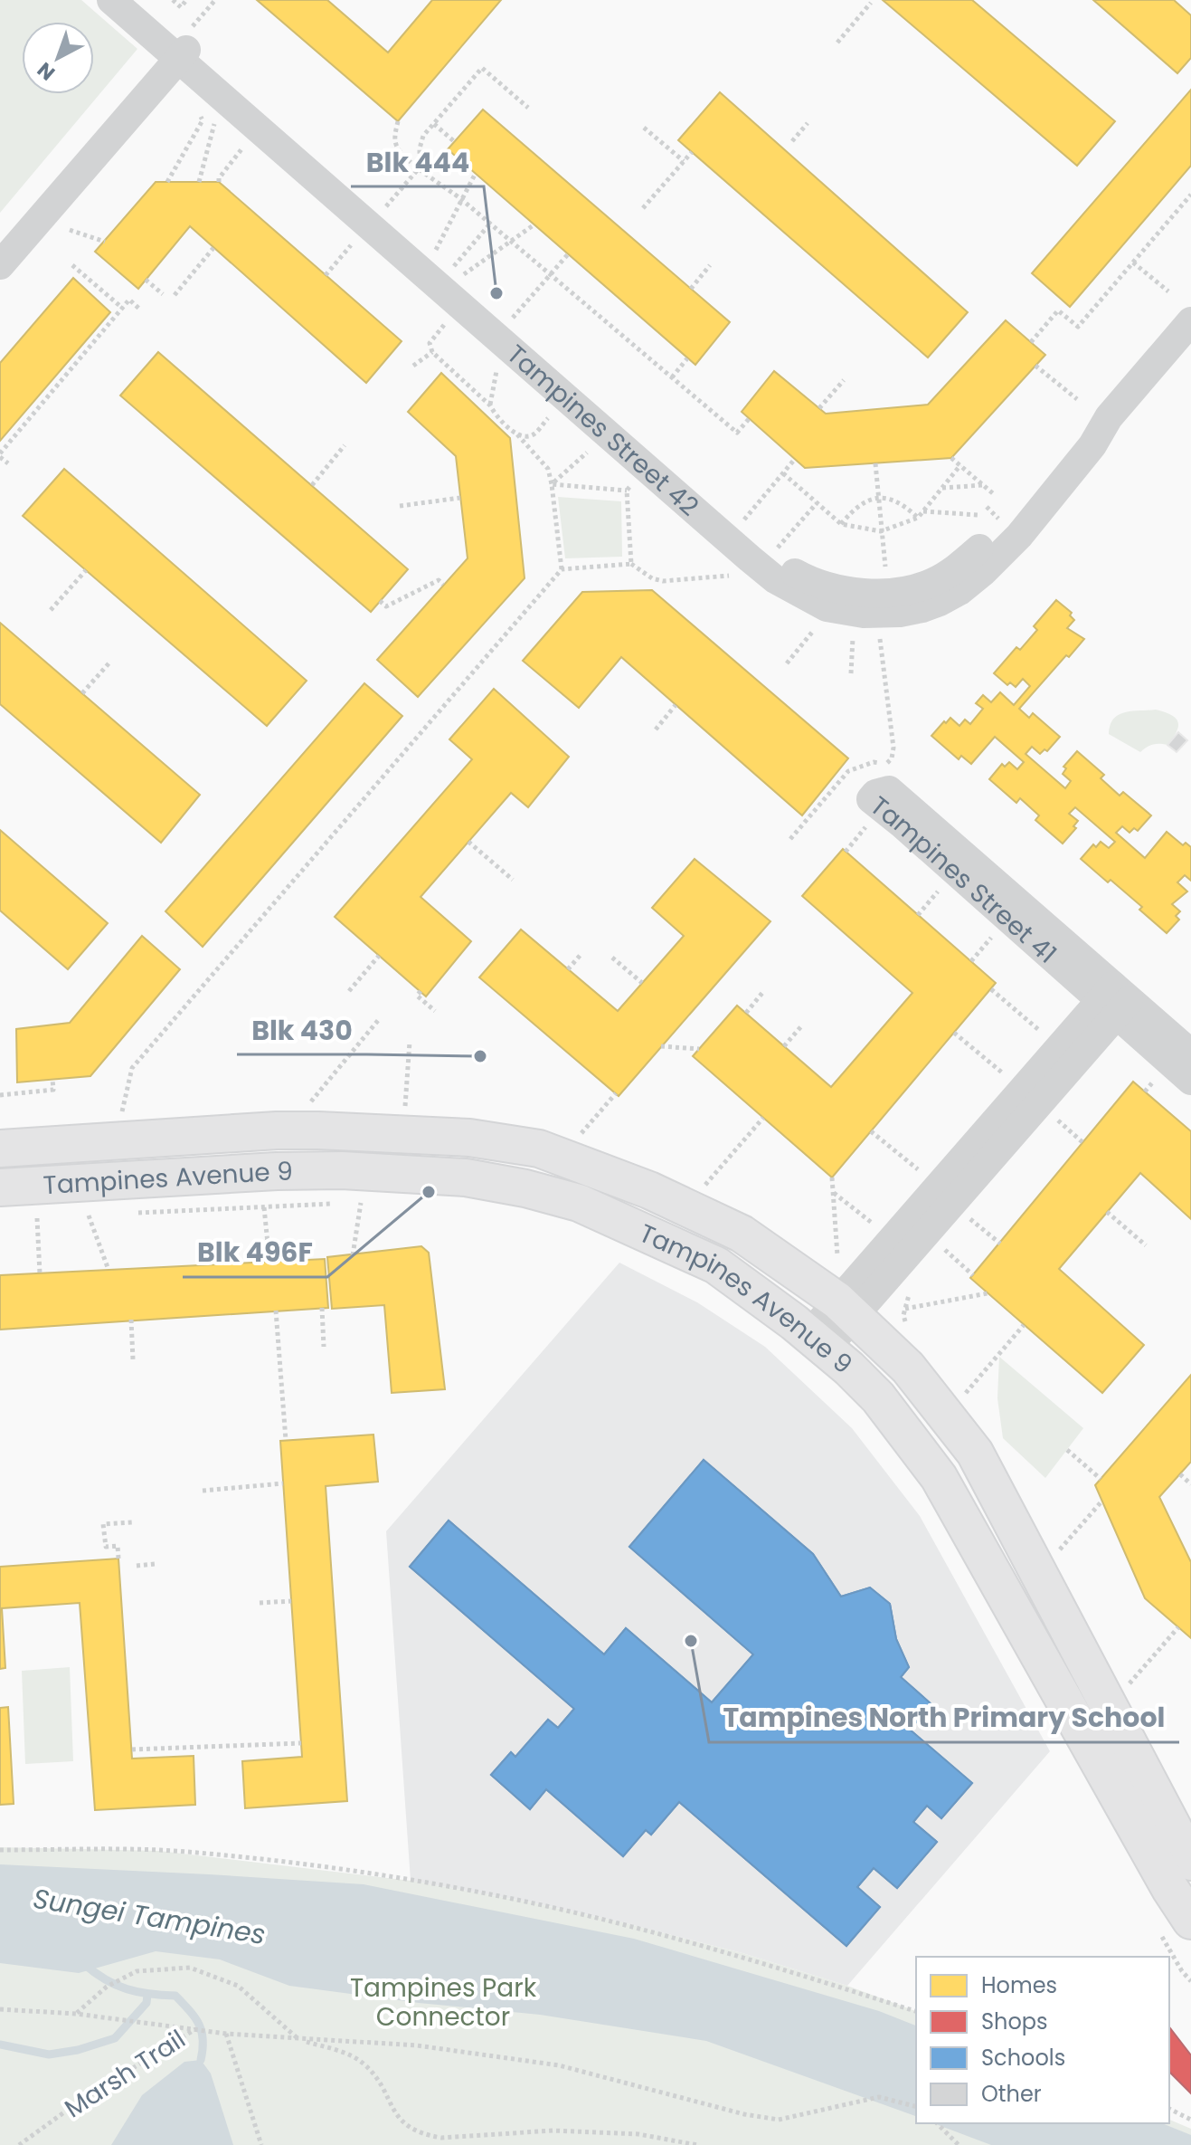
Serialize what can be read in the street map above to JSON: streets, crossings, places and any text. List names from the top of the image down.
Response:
{
  "streets": {
    "main road": ["Tampines Avenue 9"],
    "street": ["Tampines Street 42", "Tampines Street 41"],
    "path": ["Marsh Trail"]
  },
  "water": ["Sungei Tampines"],
  "parks": ["Tampines Park Connector"],
  "places": [
    "Blk 444",
    "Blk 430",
    "Blk 496F",
    "Tampines North Primary School"
  ],
  "legend": [
    "Homes",
    "Shops",
    "Schools",
    "Other"
  ],
  "north": "bottom left"
}
